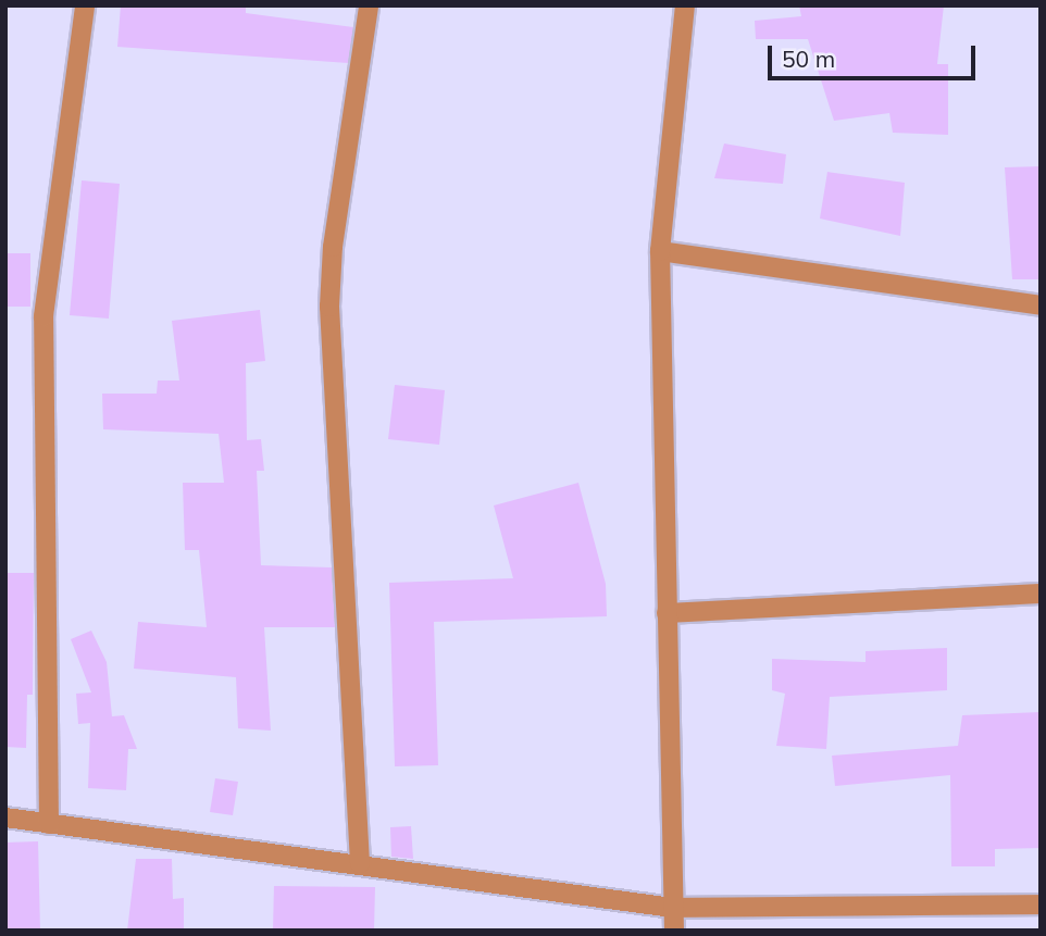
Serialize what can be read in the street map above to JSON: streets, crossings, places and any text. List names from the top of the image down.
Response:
{
  "scale_bar": "50 m"
}
